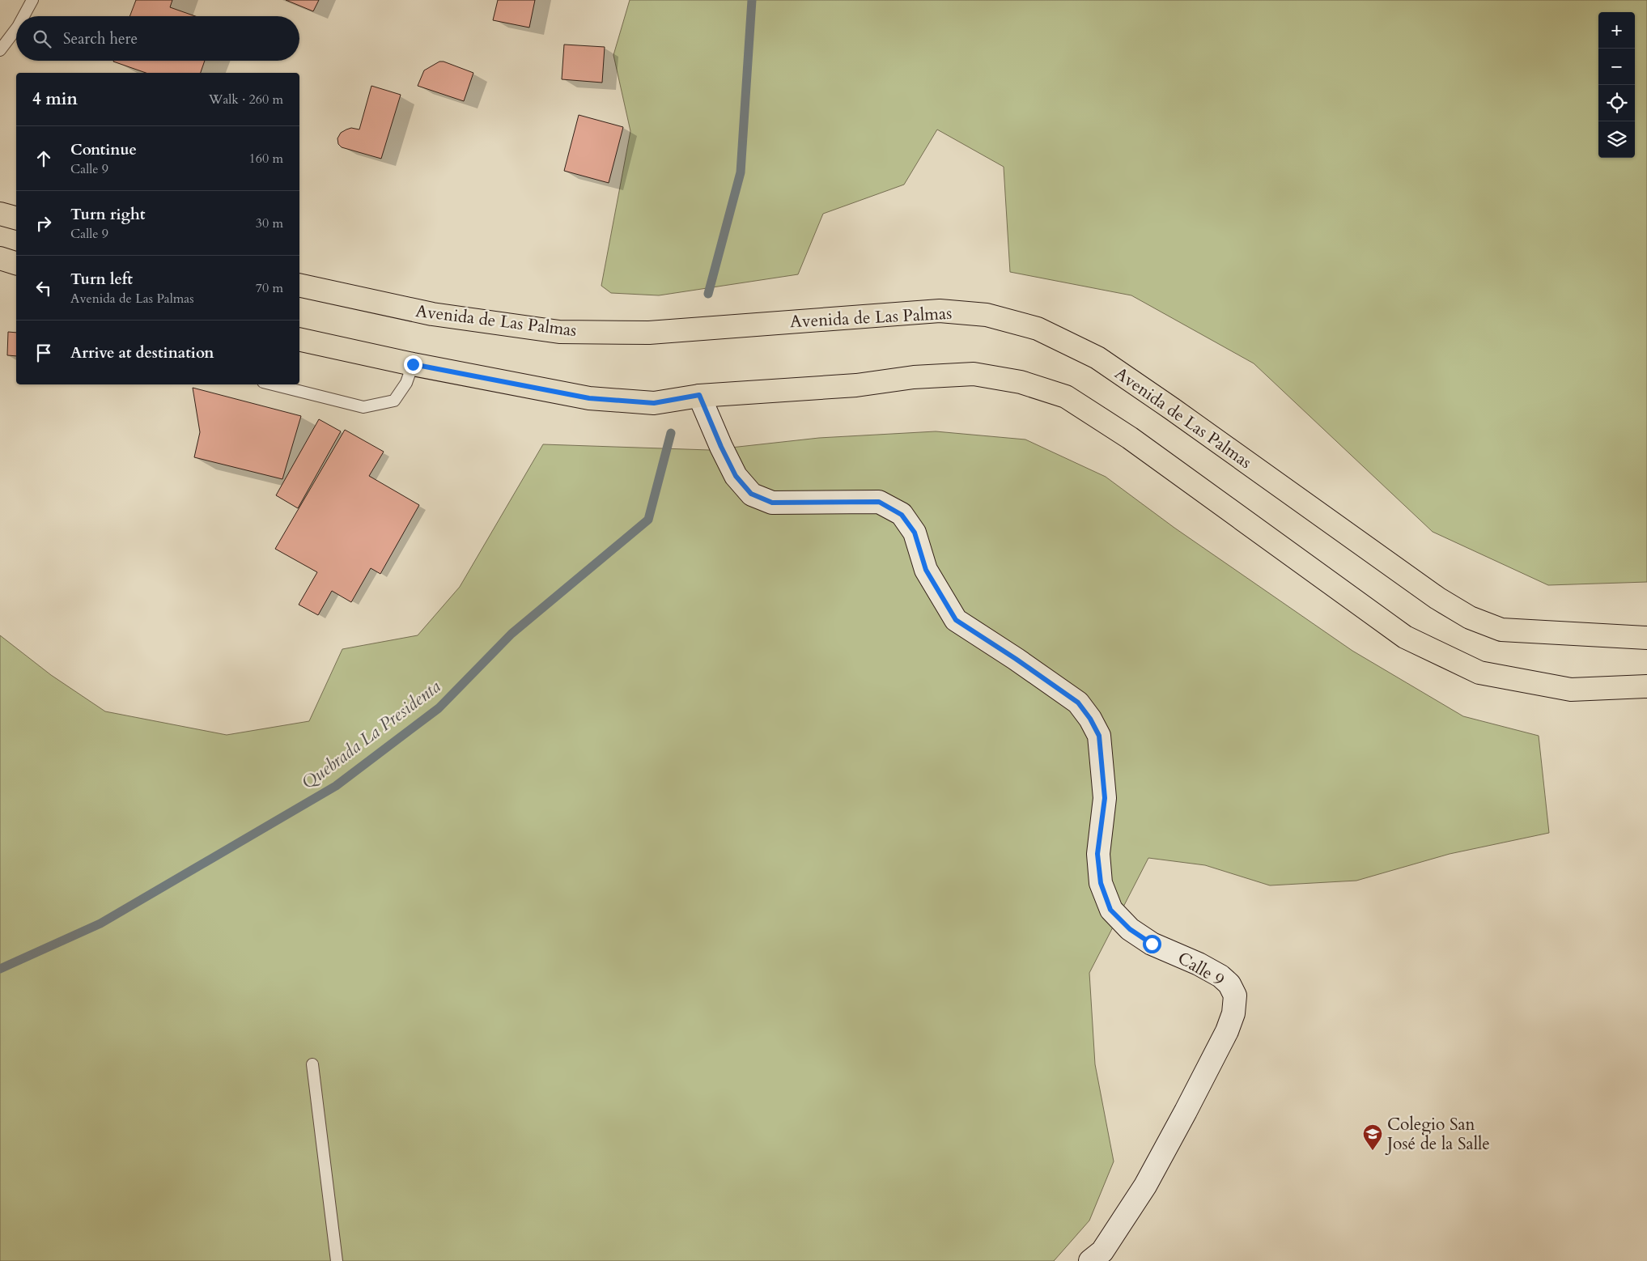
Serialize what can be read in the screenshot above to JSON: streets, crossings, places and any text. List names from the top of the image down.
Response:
{
  "streets": {
    "main road": ["Avenida de Las Palmas"],
    "street": ["Calle 9"]
  },
  "water": ["Quebrada La Presidenta"],
  "places": {
    "school or university": ["Colegio San José de la Salle"]
  },
  "page": {
    "map_buttons": ["+", "−"],
    "search": "Search here",
    "heading": ["4 min", "Walk · 260 m"],
    "list": [
      ["Continue", "Calle 9", "160 m"],
      ["Turn right", "Calle 9", "30 m"],
      ["Turn left", "Avenida de Las Palmas", "70 m"],
      "Arrive at destination"
    ]
  }
}
